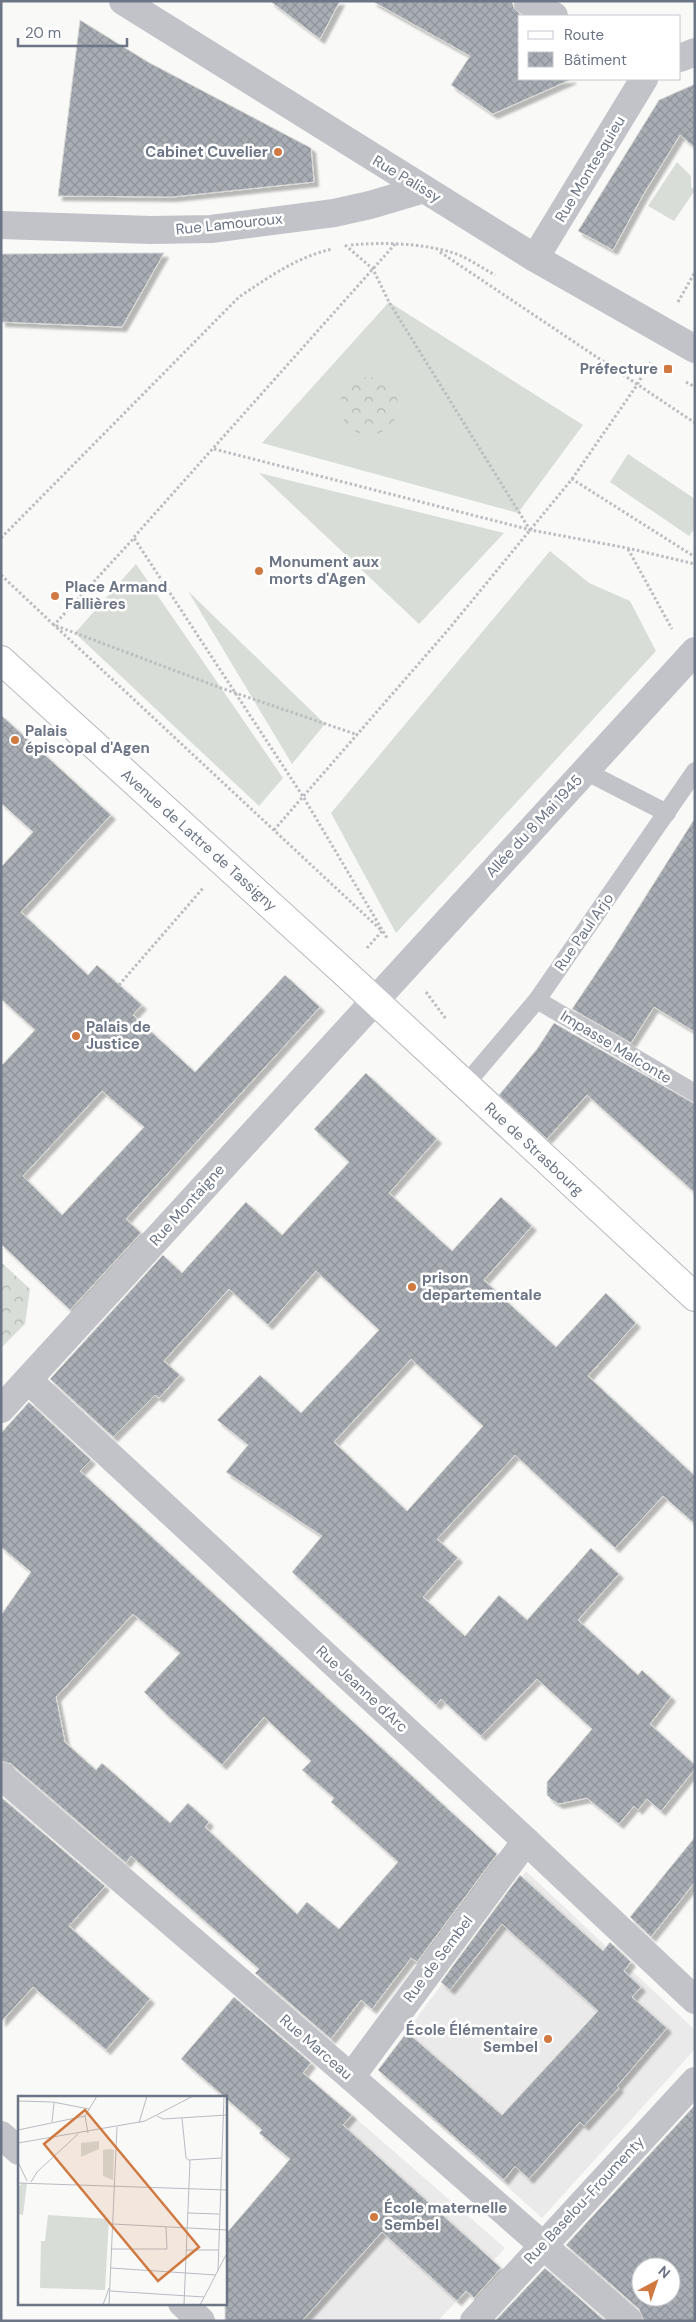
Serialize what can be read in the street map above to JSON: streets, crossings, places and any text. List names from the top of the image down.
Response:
{
  "streets": {
    "street": [
      "Rue Montesquieu",
      "Rue Palissy",
      "Rue Lamouroux",
      "Allée du 8 Mai 1945",
      "Avenue de Lattre de Tassigny",
      "Rue de Strasbourg",
      "Rue Montaigne",
      "Rue Jeanne d'Arc",
      "Rue de Sembel",
      "Rue Marceau",
      "Rue Baselou-Froumenty"
    ],
    "lane": ["Rue Paul Arjo", "Impasse Malconte"]
  },
  "crossings": [
    ["Rue Montesquieu", "Rue Palissy"],
    ["Rue Palissy", "Rue Lamouroux"],
    ["Allée du 8 Mai 1945", "Avenue de Lattre de Tassigny"],
    ["Allée du 8 Mai 1945", "Rue de Strasbourg"],
    ["Allée du 8 Mai 1945", "Rue Montaigne"],
    ["Avenue de Lattre de Tassigny", "Rue de Strasbourg"],
    ["Avenue de Lattre de Tassigny", "Rue Montaigne"],
    ["Rue Paul Arjo", "Impasse Malconte"],
    ["Rue Paul Arjo", "Rue de Strasbourg"],
    ["Rue de Strasbourg", "Rue Montaigne"],
    ["Rue Montaigne", "Rue Jeanne d'Arc"],
    ["Rue Jeanne d'Arc", "Rue de Sembel"],
    ["Rue de Sembel", "Rue Marceau"],
    ["Rue Marceau", "Rue Baselou-Froumenty"]
  ],
  "places": {
    "other": [
      "Cabinet Cuvelier",
      "Monument aux morts d'Agen",
      "Place Armand Fallières",
      "Palais épiscopal d'Agen",
      "Palais de Justice",
      "prison departementale",
      "École Élémentaire Sembel",
      "École maternelle Sembel"
    ],
    "transit": ["Préfecture"]
  },
  "legend": ["Route", "Bâtiment"],
  "scale_bar": "20 m",
  "north": "top right"
}
